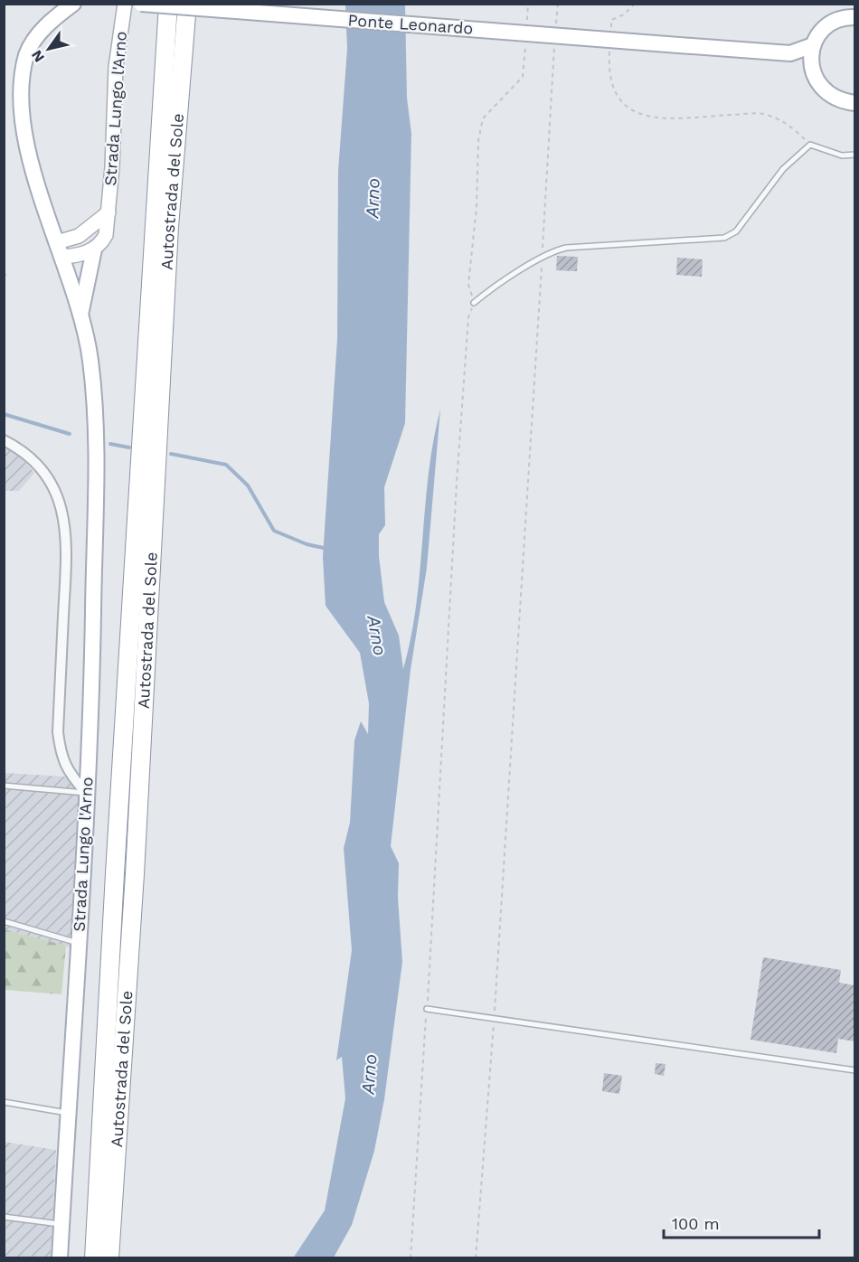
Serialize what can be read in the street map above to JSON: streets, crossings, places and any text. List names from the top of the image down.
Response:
{
  "streets": {
    "highway": ["Autostrada del Sole"],
    "main road": ["Ponte Leonardo", "Strada Lungo l'Arno"]
  },
  "water": ["Arno"],
  "scale_bar": "100 m",
  "north": "bottom left"
}
